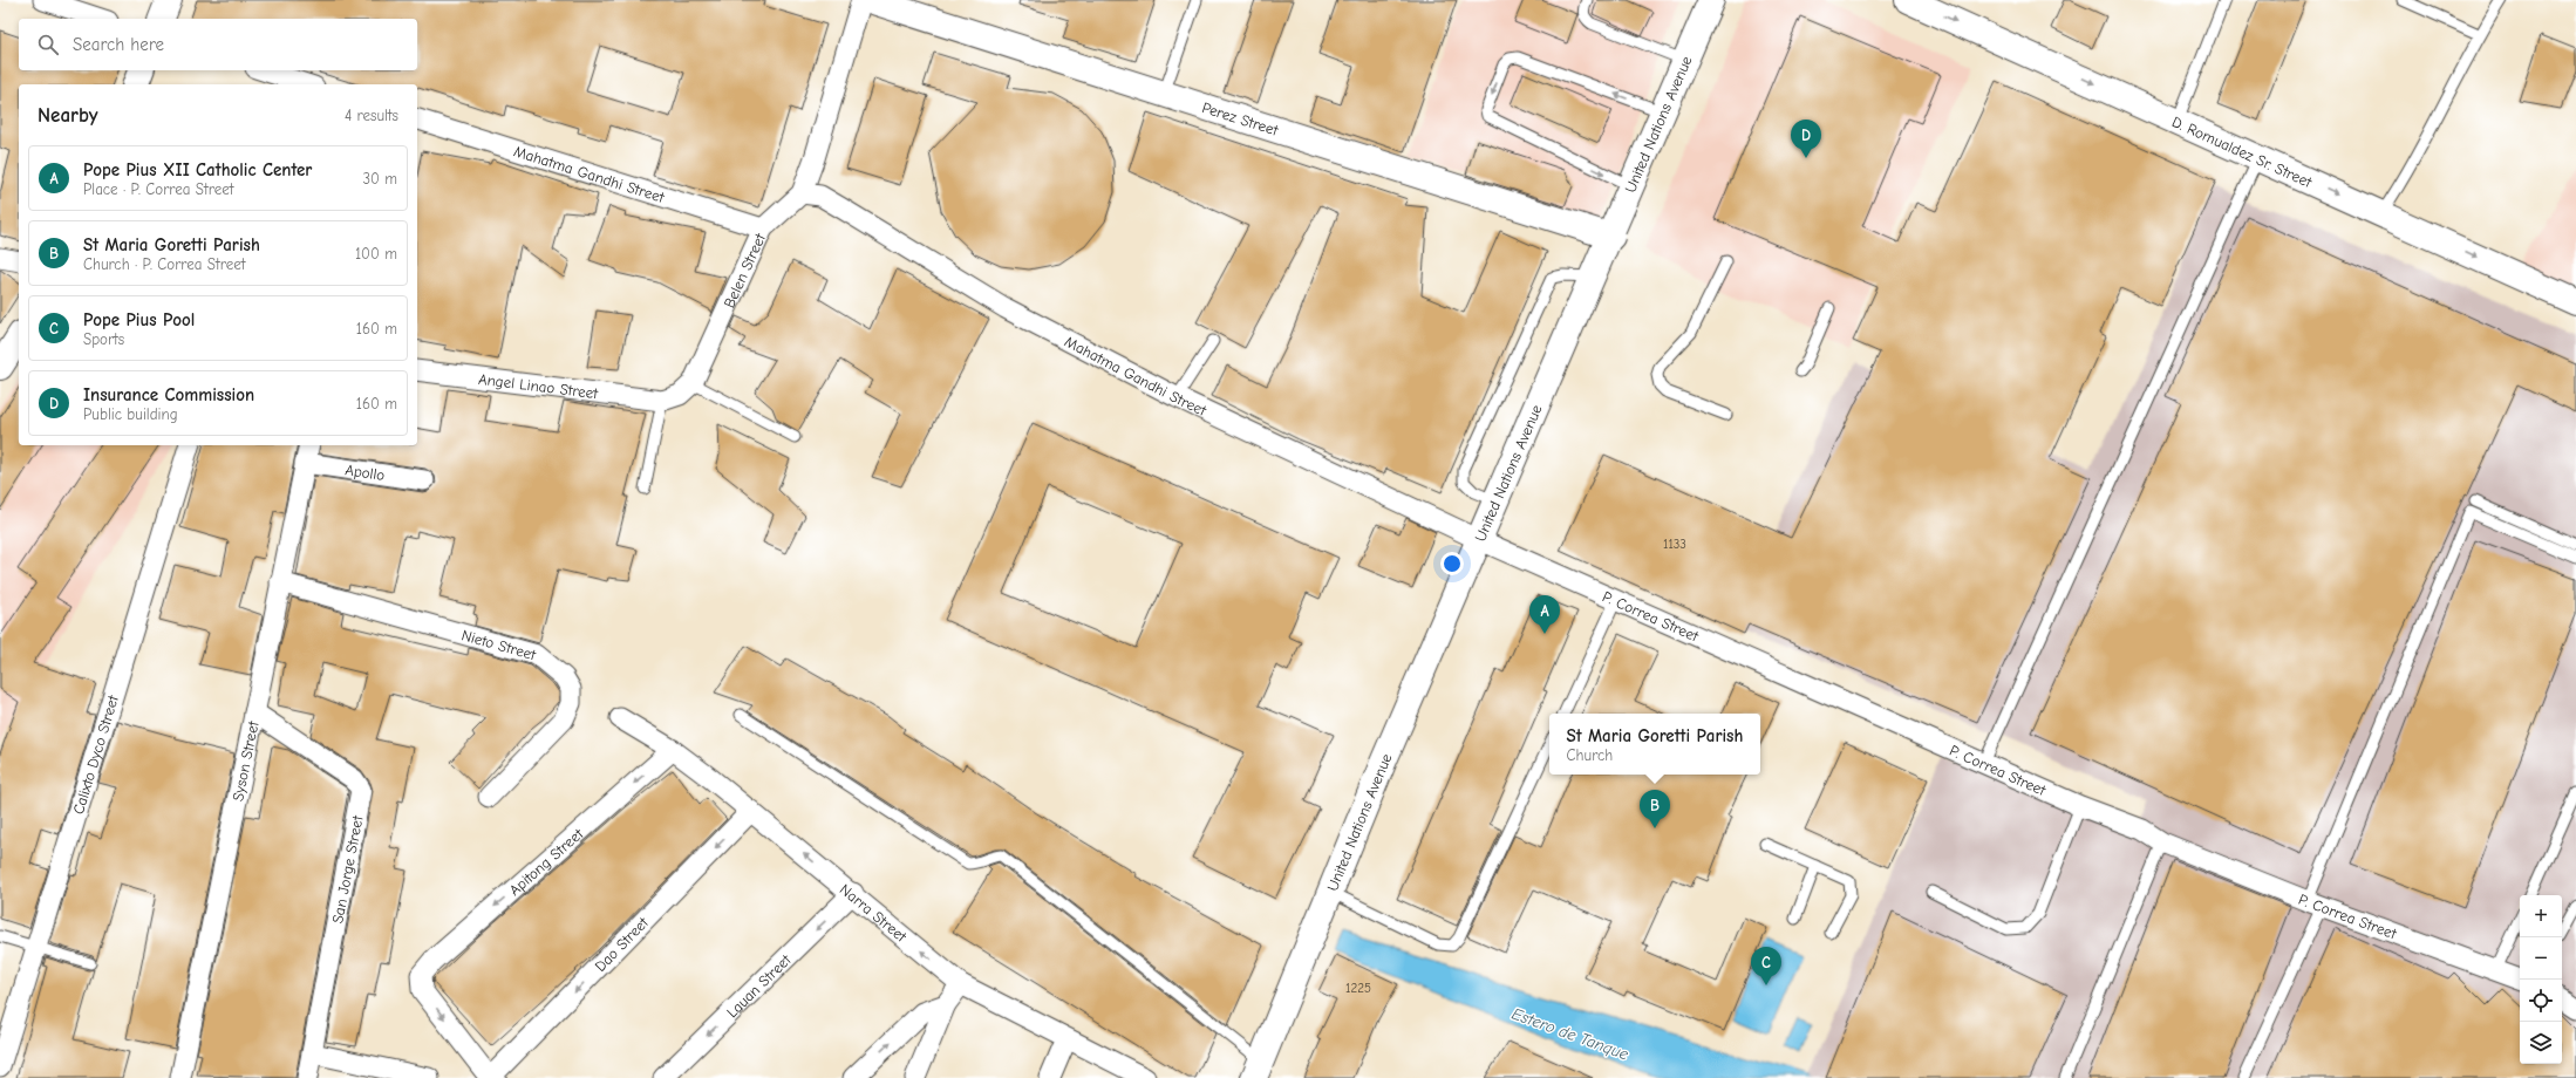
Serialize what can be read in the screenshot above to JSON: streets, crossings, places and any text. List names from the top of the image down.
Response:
{
  "streets": {
    "main road": ["Perez Street", "United Nations Avenue", "D. Romualdez Sr. Street"],
    "street": [
      "Mahatma Gandhi Street",
      "Belen Street",
      "Angel Linao Street",
      "Apollo",
      "P. Correa Street",
      "Nieto Street",
      "Calixto Dyco Street",
      "Syson Street",
      "Apitong Street",
      "San Jorge Street",
      "Narra Street",
      "Dao Street",
      "Lauan Street"
    ]
  },
  "crossings": [
    ["Perez Street", "United Nations Avenue"],
    ["United Nations Avenue", "Mahatma Gandhi Street"],
    ["United Nations Avenue", "P. Correa Street"],
    ["Mahatma Gandhi Street", "Belen Street"],
    ["Mahatma Gandhi Street", "P. Correa Street"],
    ["Belen Street", "Angel Linao Street"],
    ["Apollo", "Syson Street"],
    ["Nieto Street", "Syson Street"],
    ["Syson Street", "San Jorge Street"],
    ["Apitong Street", "Narra Street"],
    ["Apitong Street", "Dao Street"],
    ["Narra Street", "Dao Street"],
    ["Narra Street", "Lauan Street"]
  ],
  "one_way": [
    "D. Romualdez Sr. Street",
    "Apitong Street",
    "Narra Street",
    "Dao Street"
  ],
  "water": ["Estero de Tanque"],
  "house_numbers": ["1133", "1225"],
  "page": {
    "search": "Search here",
    "heading": ["Nearby", "4 results"],
    "pins": [
      "D",
      "A",
      "B",
      "C"
    ],
    "list": [
      {
        "mark": "A",
        "name": "Pope Pius XII Catholic Center",
        "note": "Place · P. Correa Street",
        "value": "30 m"
      },
      {
        "mark": "B",
        "name": "St Maria Goretti Parish",
        "note": "Church · P. Correa Street",
        "value": "100 m"
      },
      {
        "mark": "C",
        "name": "Pope Pius Pool",
        "note": "Sports",
        "value": "160 m"
      },
      {
        "mark": "D",
        "name": "Insurance Commission",
        "note": "Public building",
        "value": "160 m"
      }
    ],
    "popup": ["St Maria Goretti Parish", "Church"],
    "map_buttons": ["+", "−"]
  }
}
